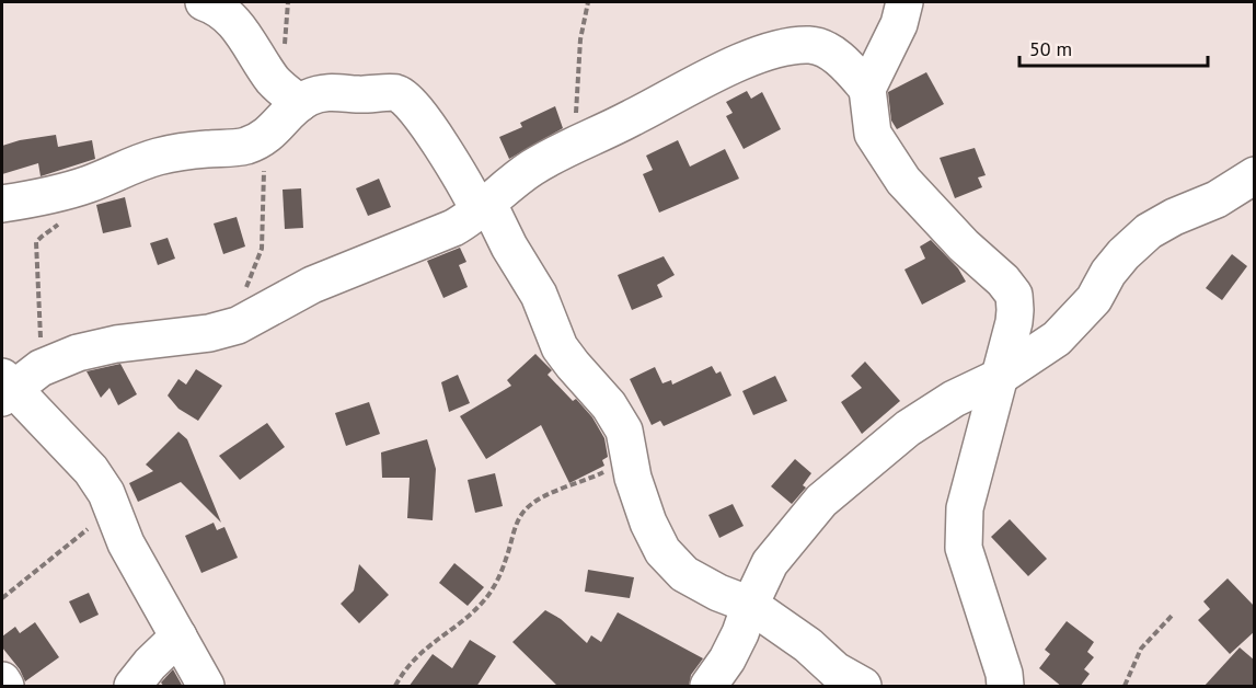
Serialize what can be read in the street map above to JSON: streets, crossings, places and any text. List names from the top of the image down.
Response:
{
  "scale_bar": "50 m"
}
